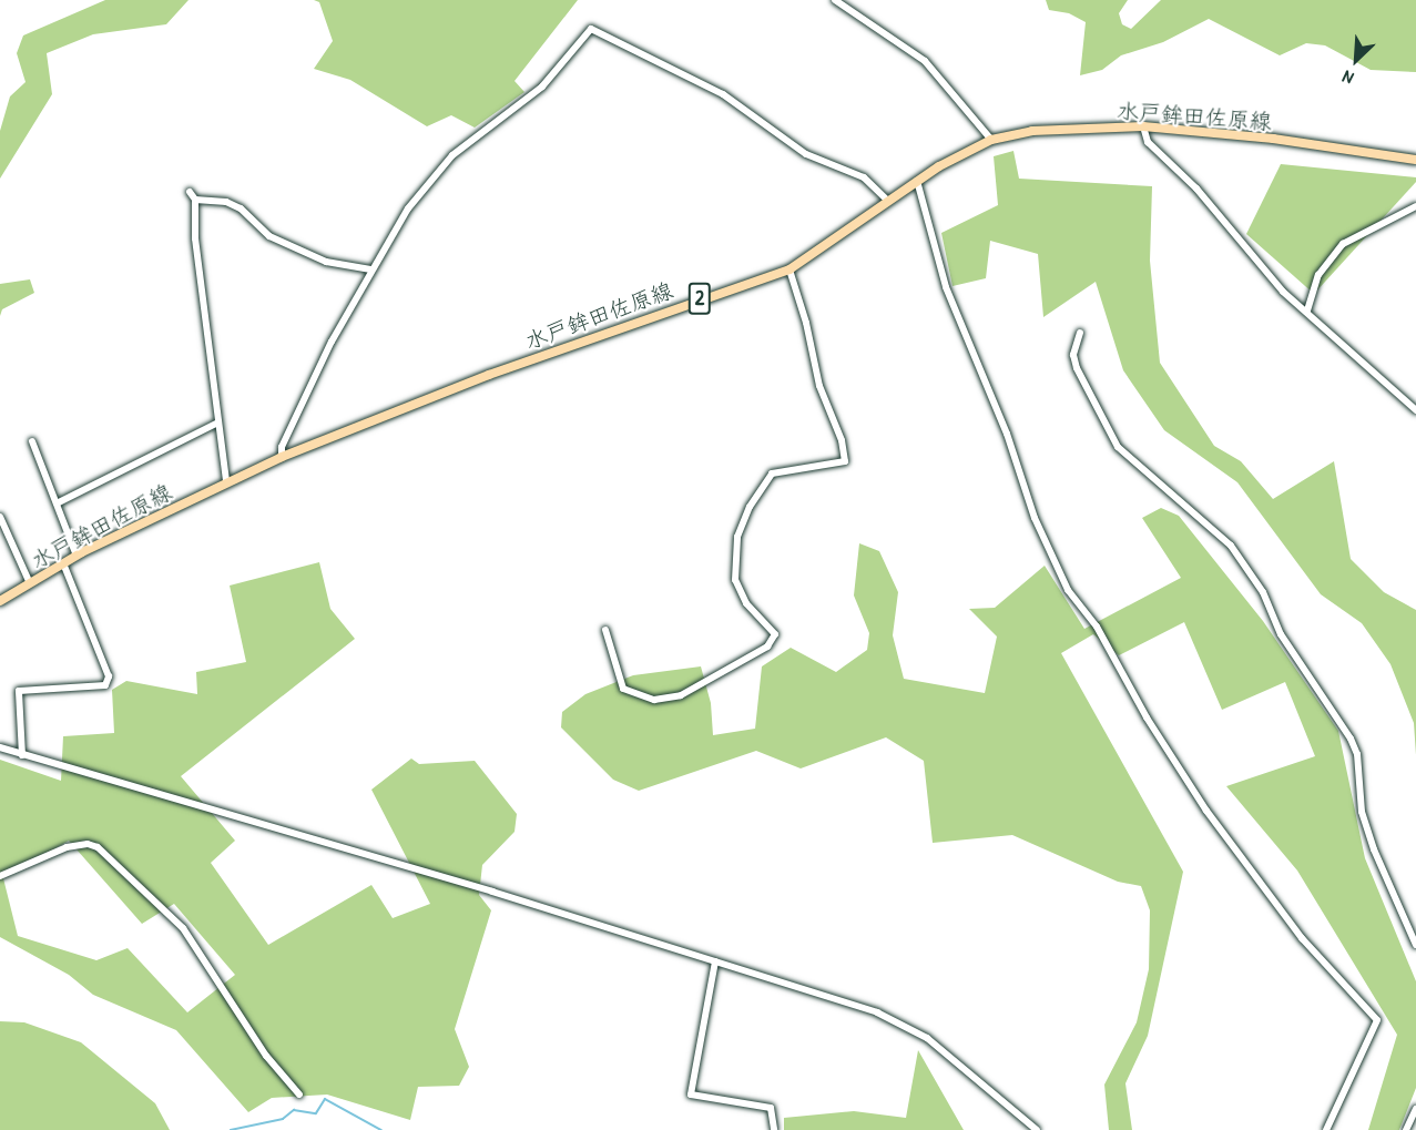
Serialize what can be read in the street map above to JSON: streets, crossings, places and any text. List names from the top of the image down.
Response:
{
  "streets": {
    "main road": ["水戸鉾田佐原線", "2"]
  },
  "north": "bottom left"
}
